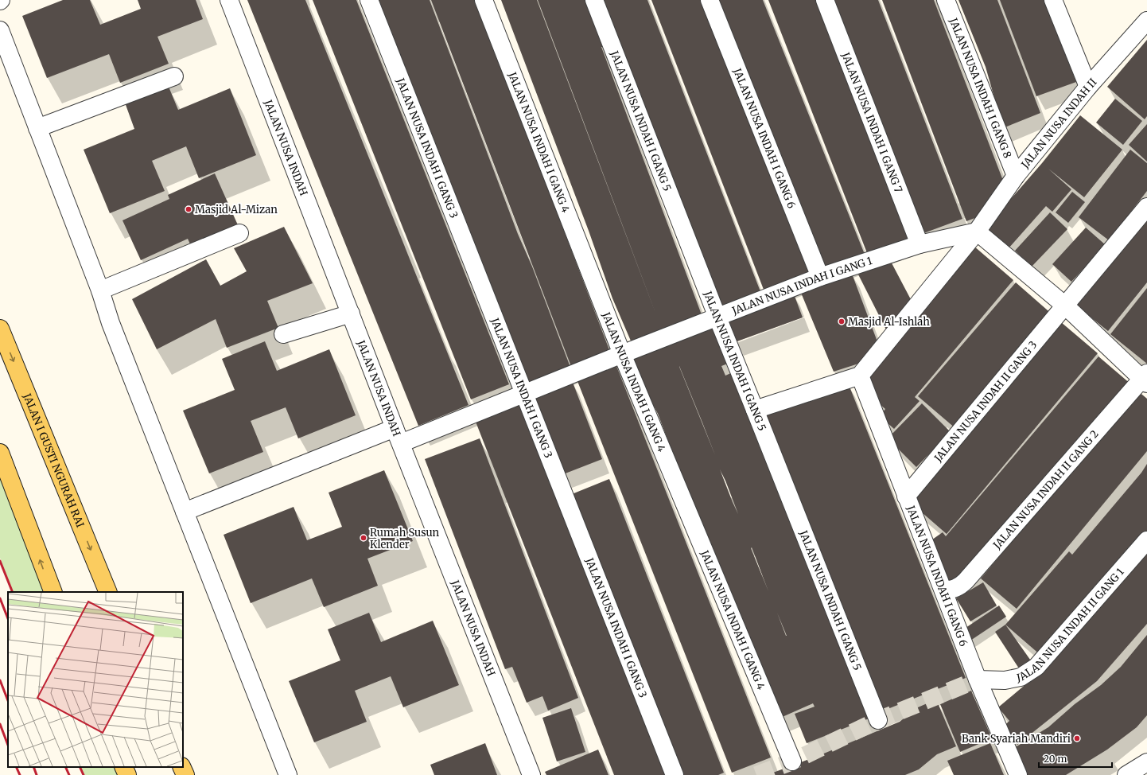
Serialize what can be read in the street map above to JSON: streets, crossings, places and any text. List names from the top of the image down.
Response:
{
  "streets": {
    "main road": ["JALAN I GUSTI NGURAH RAI"],
    "street": [
      "JALAN NUSA INDAH I GANG 8",
      "JALAN NUSA INDAH I GANG 5",
      "JALAN NUSA INDAH I GANG 7",
      "JALAN NUSA INDAH II",
      "JALAN NUSA INDAH I GANG 6",
      "JALAN NUSA INDAH I GANG 4",
      "JALAN NUSA INDAH",
      "JALAN NUSA INDAH I GANG 3",
      "JALAN NUSA INDAH I GANG 1",
      "JALAN NUSA INDAH II GANG 3",
      "JALAN NUSA INDAH II GANG 2",
      "JALAN NUSA INDAH II GANG 1"
    ]
  },
  "crossings": [
    ["JALAN NUSA INDAH I GANG 8", "JALAN NUSA INDAH II"],
    ["JALAN NUSA INDAH I GANG 5", "JALAN NUSA INDAH I GANG 1"],
    ["JALAN NUSA INDAH I GANG 7", "JALAN NUSA INDAH I GANG 1"],
    ["JALAN NUSA INDAH II", "JALAN NUSA INDAH I GANG 6"],
    ["JALAN NUSA INDAH II", "JALAN NUSA INDAH I GANG 1"],
    ["JALAN NUSA INDAH I GANG 6", "JALAN NUSA INDAH I GANG 1"],
    ["JALAN NUSA INDAH I GANG 6", "JALAN NUSA INDAH II GANG 3"],
    ["JALAN NUSA INDAH I GANG 6", "JALAN NUSA INDAH II GANG 2"],
    ["JALAN NUSA INDAH I GANG 6", "JALAN NUSA INDAH II GANG 1"],
    ["JALAN NUSA INDAH I GANG 4", "JALAN NUSA INDAH I GANG 1"],
    ["JALAN NUSA INDAH", "JALAN NUSA INDAH I GANG 1"],
    ["JALAN NUSA INDAH I GANG 3", "JALAN NUSA INDAH I GANG 1"]
  ],
  "places": [
    "Masjid Al-Mizan",
    "Masjid Al-Ishlah",
    "Rumah Susun Klender",
    "Bank Syariah Mandiri"
  ],
  "scale_bar": "20 m"
}
